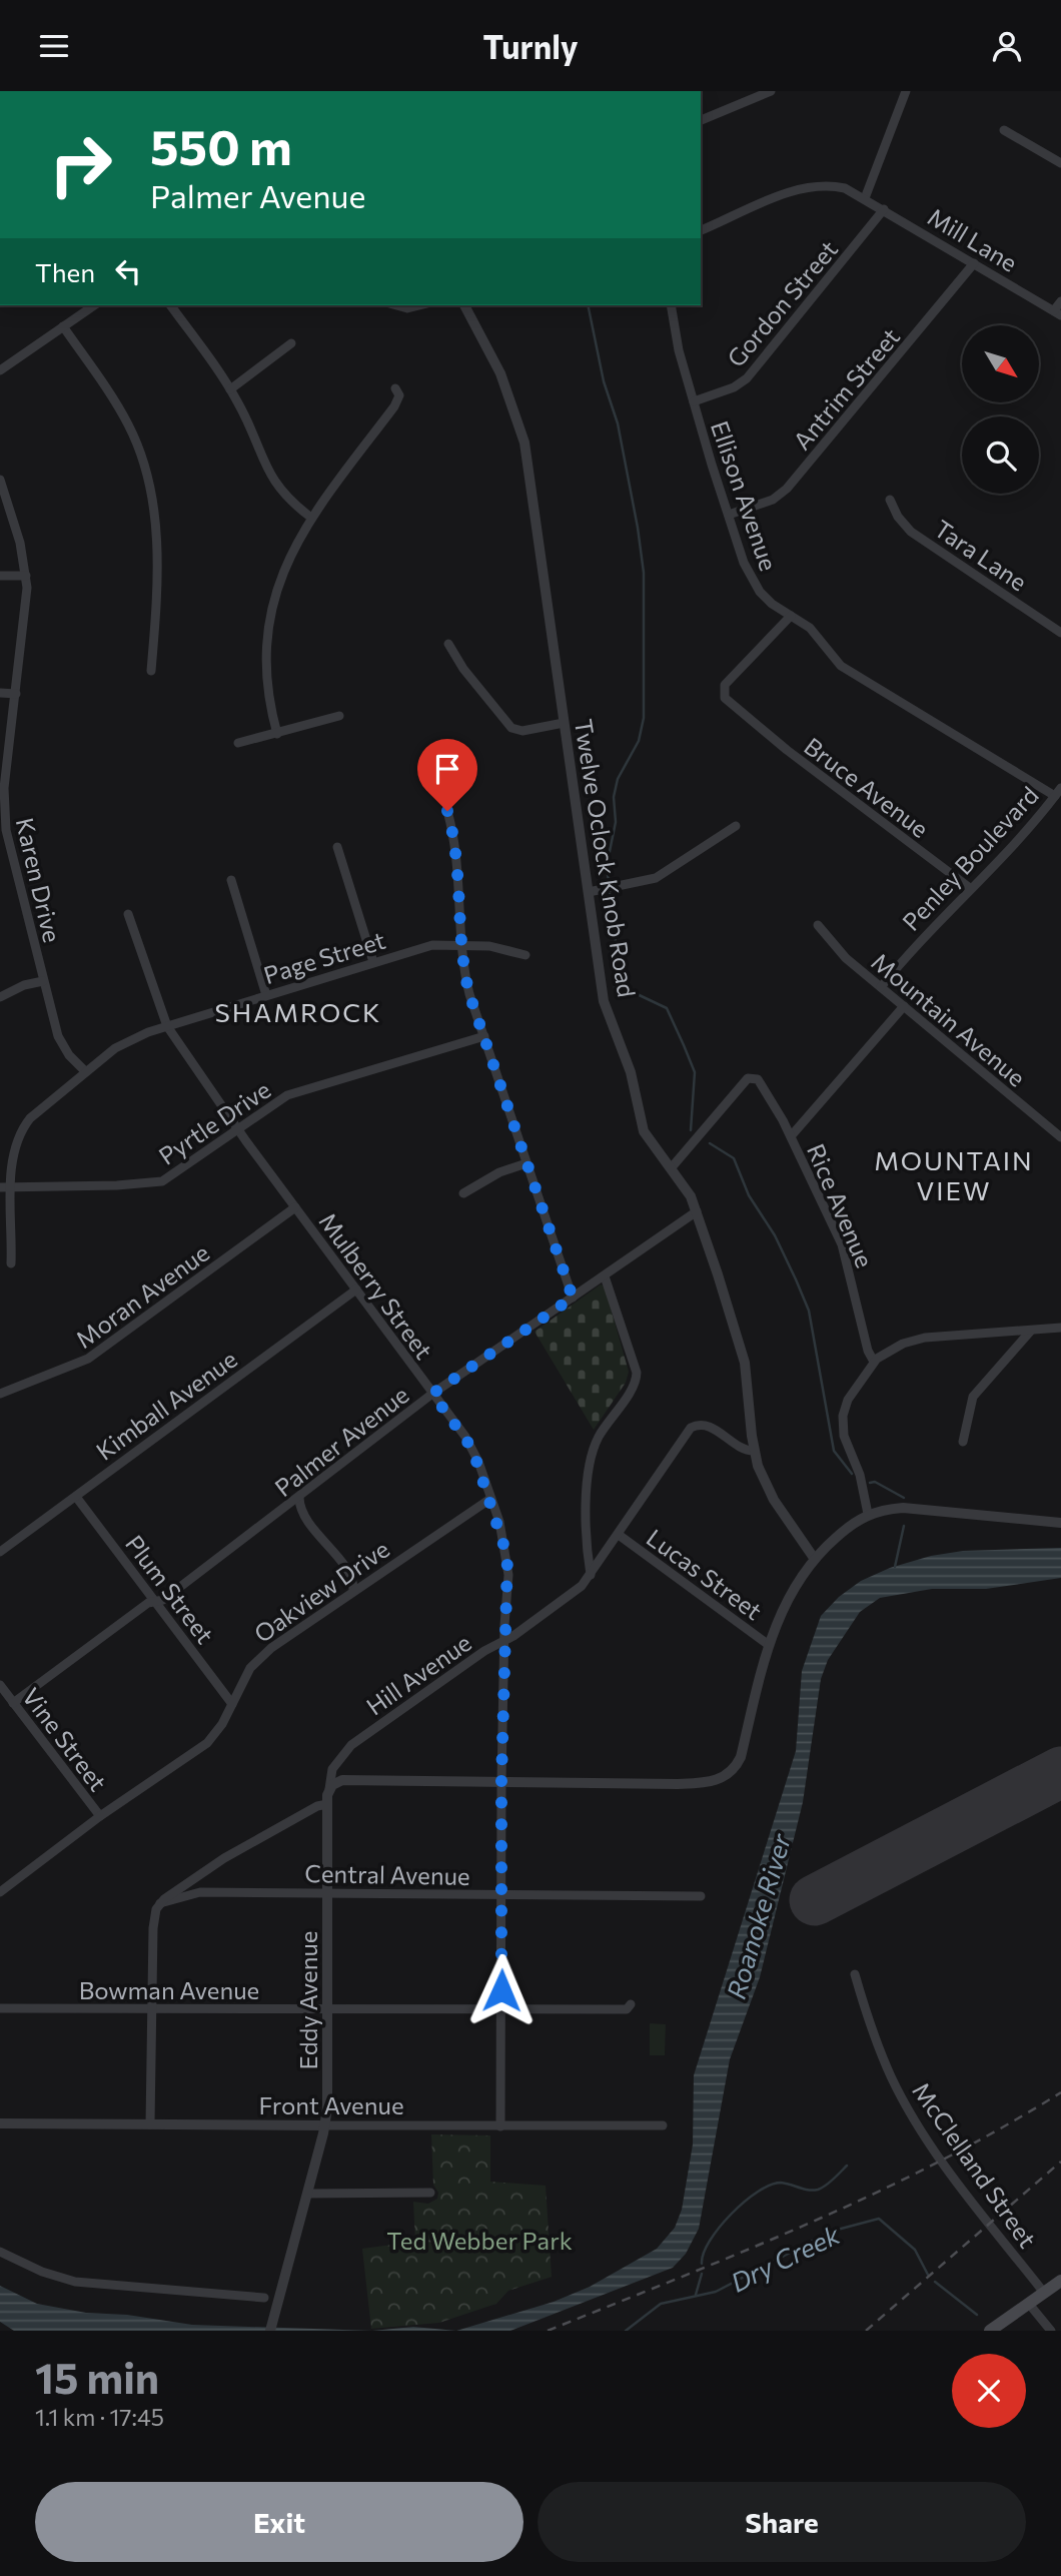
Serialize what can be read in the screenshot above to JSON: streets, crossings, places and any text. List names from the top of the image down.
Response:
{
  "streets": {
    "street": [
      "Mill Lane",
      "Gordon Street",
      "Antrim Street",
      "Ellison Avenue",
      "Tara Lane",
      "Bruce Avenue",
      "Twelve Oclock Knob Road",
      "Penley Boulevard",
      "Karen Drive",
      "Page Street",
      "Mountain Avenue",
      "Pyrtle Drive",
      "Rice Avenue",
      "Mulberry Street",
      "Moran Avenue",
      "Kimball Avenue",
      "Palmer Avenue",
      "Lucas Street",
      "Plum Street",
      "Oakview Drive",
      "Hill Avenue",
      "Vine Street",
      "Central Avenue",
      "Bowman Avenue",
      "Eddy Avenue",
      "Front Avenue",
      "McClelland Street"
    ]
  },
  "crossings": [
    ["Mill Lane", "Gordon Street"],
    ["Mill Lane", "Antrim Street"],
    ["Gordon Street", "Ellison Avenue"],
    ["Antrim Street", "Ellison Avenue"],
    ["Ellison Avenue", "Bruce Avenue"],
    ["Ellison Avenue", "Penley Boulevard"],
    ["Bruce Avenue", "Penley Boulevard"],
    ["Twelve Oclock Knob Road", "Rice Avenue"],
    ["Twelve Oclock Knob Road", "Palmer Avenue"],
    ["Twelve Oclock Knob Road", "Hill Avenue"],
    ["Penley Boulevard", "Mountain Avenue"],
    ["Karen Drive", "Page Street"],
    ["Page Street", "Pyrtle Drive"],
    ["Page Street", "Mulberry Street"],
    ["Pyrtle Drive", "Mulberry Street"],
    ["Mulberry Street", "Moran Avenue"],
    ["Mulberry Street", "Kimball Avenue"],
    ["Mulberry Street", "Palmer Avenue"],
    ["Mulberry Street", "Oakview Drive"],
    ["Mulberry Street", "Hill Avenue"],
    ["Mulberry Street", "Central Avenue"],
    ["Mulberry Street", "Bowman Avenue"],
    ["Mulberry Street", "Front Avenue"],
    ["Kimball Avenue", "Plum Street"],
    ["Palmer Avenue", "Plum Street"],
    ["Palmer Avenue", "Vine Street"],
    ["Lucas Street", "Hill Avenue"],
    ["Plum Street", "Oakview Drive"],
    ["Oakview Drive", "Vine Street"],
    ["Hill Avenue", "Eddy Avenue"],
    ["Central Avenue", "Eddy Avenue"],
    ["Bowman Avenue", "Eddy Avenue"],
    ["Eddy Avenue", "Front Avenue"]
  ],
  "districts": ["SHAMROCK", "MOUNTAIN VIEW"],
  "water": ["Roanoke River", "Dry Creek"],
  "parks": ["Ted Webber Park"],
  "north": "bottom right",
  "page": {
    "header": "Turnly",
    "turn": ["550 m", "Palmer Avenue"],
    "then": "Then",
    "heading": ["15 min", "1.1 km · 17:45"],
    "buttons": ["Exit", "Share"]
  }
}
